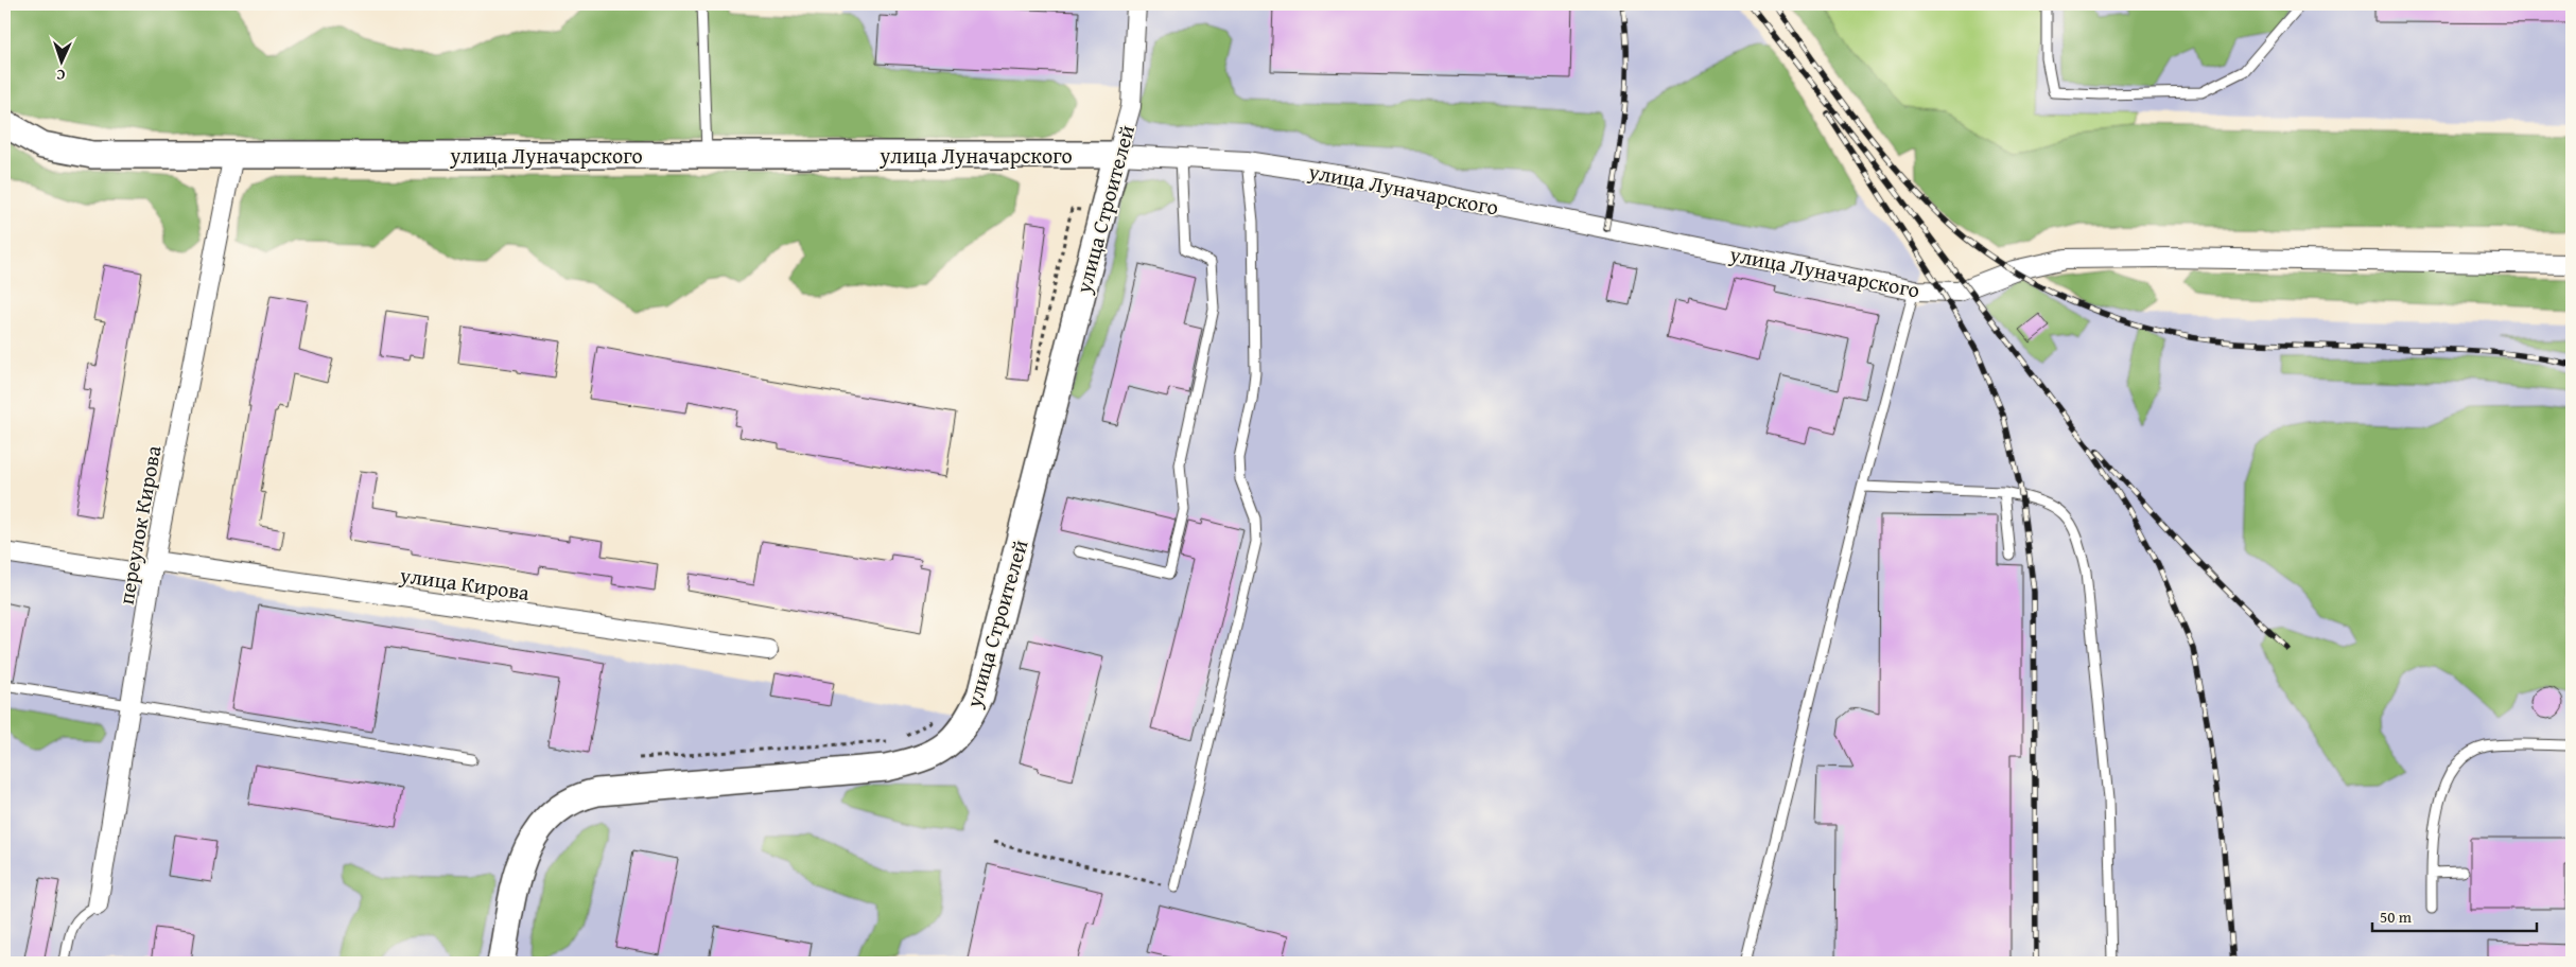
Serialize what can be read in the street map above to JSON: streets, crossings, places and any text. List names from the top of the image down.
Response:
{
  "streets": {
    "main road": ["улица Луначарского", "улица Строителей"],
    "street": ["переулок Кирова", "улица Кирова"]
  },
  "crossings": [
    ["улица Луначарского", "улица Строителей"],
    ["улица Луначарского", "переулок Кирова"],
    ["переулок Кирова", "улица Кирова"]
  ],
  "scale_bar": "50 m",
  "north": "bottom"
}
